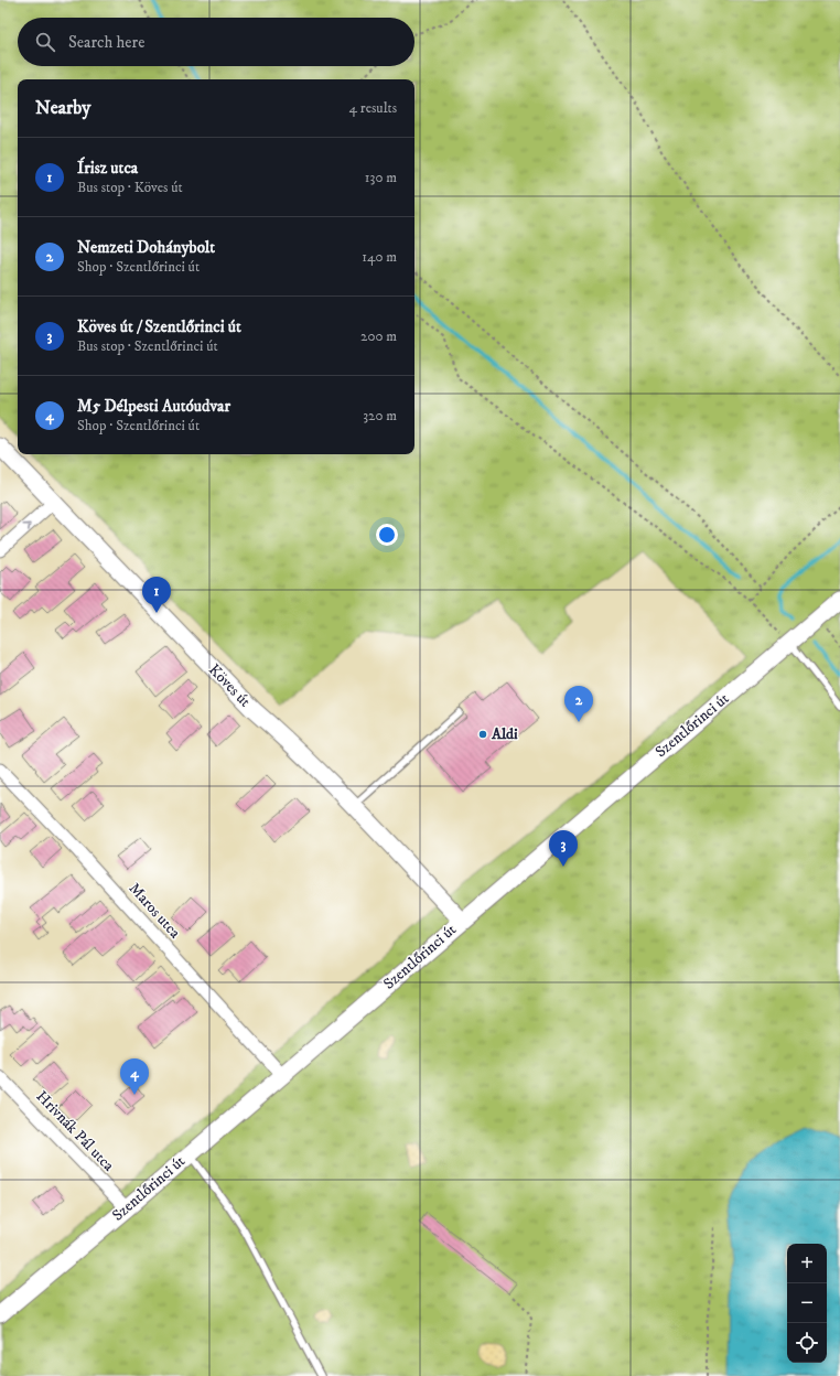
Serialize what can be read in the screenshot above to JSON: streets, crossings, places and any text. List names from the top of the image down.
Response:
{
  "streets": {
    "main road": ["Köves út", "Szentlőrinci út"],
    "street": ["Maros utca", "Hrivnák Pál utca"]
  },
  "crossings": [
    ["Köves út", "Szentlőrinci út"],
    ["Szentlőrinci út", "Maros utca"],
    ["Szentlőrinci út", "Hrivnák Pál utca"]
  ],
  "places": ["Aldi"],
  "page": {
    "search": "Search here",
    "heading": ["Nearby", "4 results"],
    "list": [
      {
        "mark": "1",
        "name": "Írisz utca",
        "note": "Bus stop · Köves út",
        "value": "130 m"
      },
      {
        "mark": "2",
        "name": "Nemzeti Dohánybolt",
        "note": "Shop · Szentlőrinci út",
        "value": "140 m"
      },
      {
        "mark": "3",
        "name": "Köves út / Szentlőrinci út",
        "note": "Bus stop · Szentlőrinci út",
        "value": "200 m"
      },
      {
        "mark": "4",
        "name": "M5 Délpesti Autóudvar",
        "note": "Shop · Szentlőrinci út",
        "value": "320 m"
      }
    ],
    "pins": [
      "1",
      "2",
      "3",
      "4"
    ],
    "map_buttons": ["+", "−"]
  }
}
